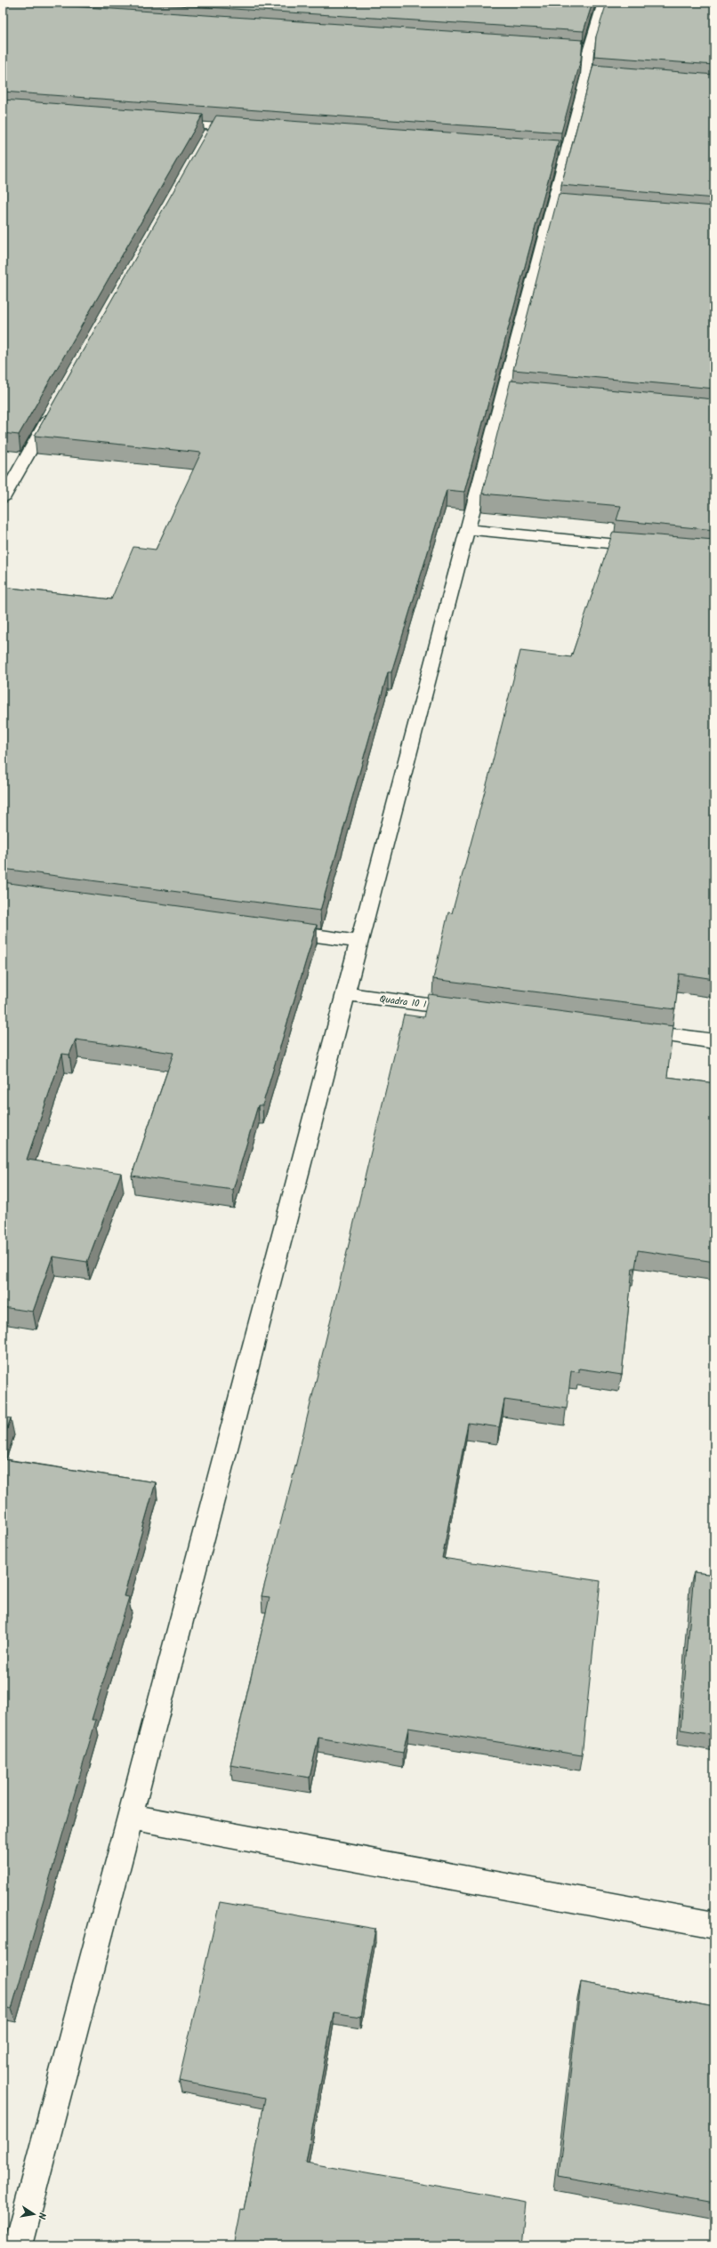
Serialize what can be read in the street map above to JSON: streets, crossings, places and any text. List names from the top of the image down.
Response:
{
  "streets": {
    "street": ["Quadra 10 I"]
  },
  "north": "right"
}
